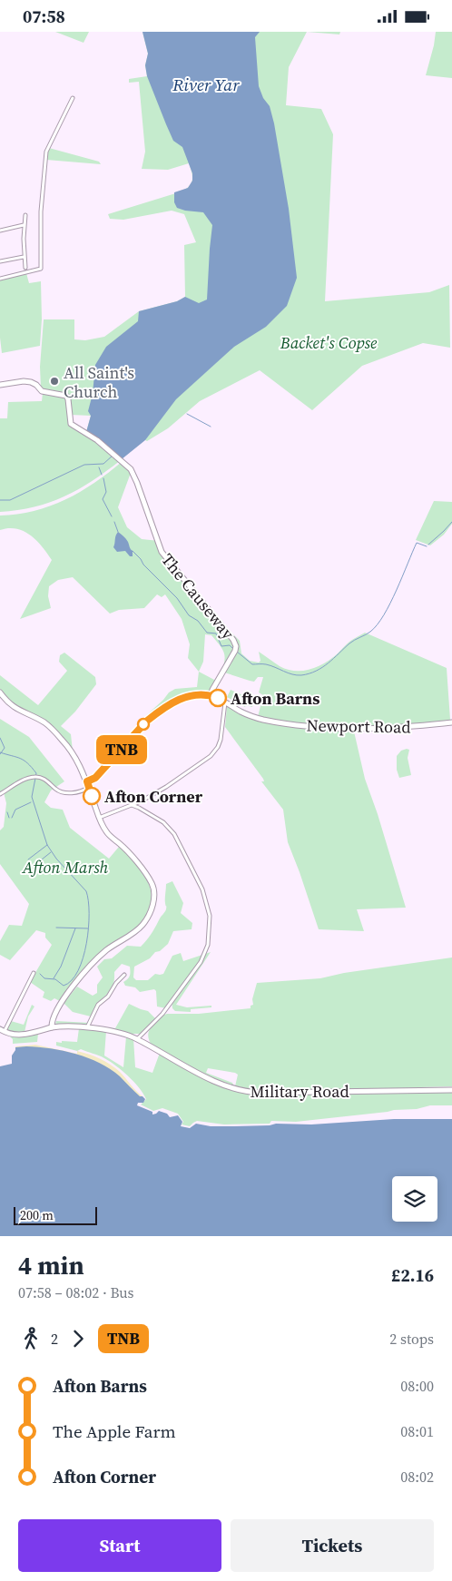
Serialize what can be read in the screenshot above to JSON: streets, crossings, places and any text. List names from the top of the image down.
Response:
{
  "streets": {
    "main road": ["The Causeway", "Newport Road", "Military Road"]
  },
  "crossings": [
    ["The Causeway", "Newport Road"]
  ],
  "water": ["River Yar"],
  "parks": ["Backet's Copse", "Afton Marsh"],
  "places": ["All Saint's Church", "Afton Barns", "Afton Corner"],
  "lines": ["bus line TNB"],
  "scale_bar": "200 m",
  "page": {
    "status": "07:58",
    "on_map": "TNB",
    "scale": "200 m",
    "heading": ["4 min", "07:58 – 08:02 · Bus", "£2.16"],
    "legs": ["2", "TNB", "2 stops"],
    "list": [
      {
        "name": "Afton Barns",
        "value": "08:00"
      },
      {
        "name": "The Apple Farm",
        "value": "08:01"
      },
      {
        "name": "Afton Corner",
        "value": "08:02"
      }
    ],
    "buttons": ["Start", "Tickets"]
  }
}
